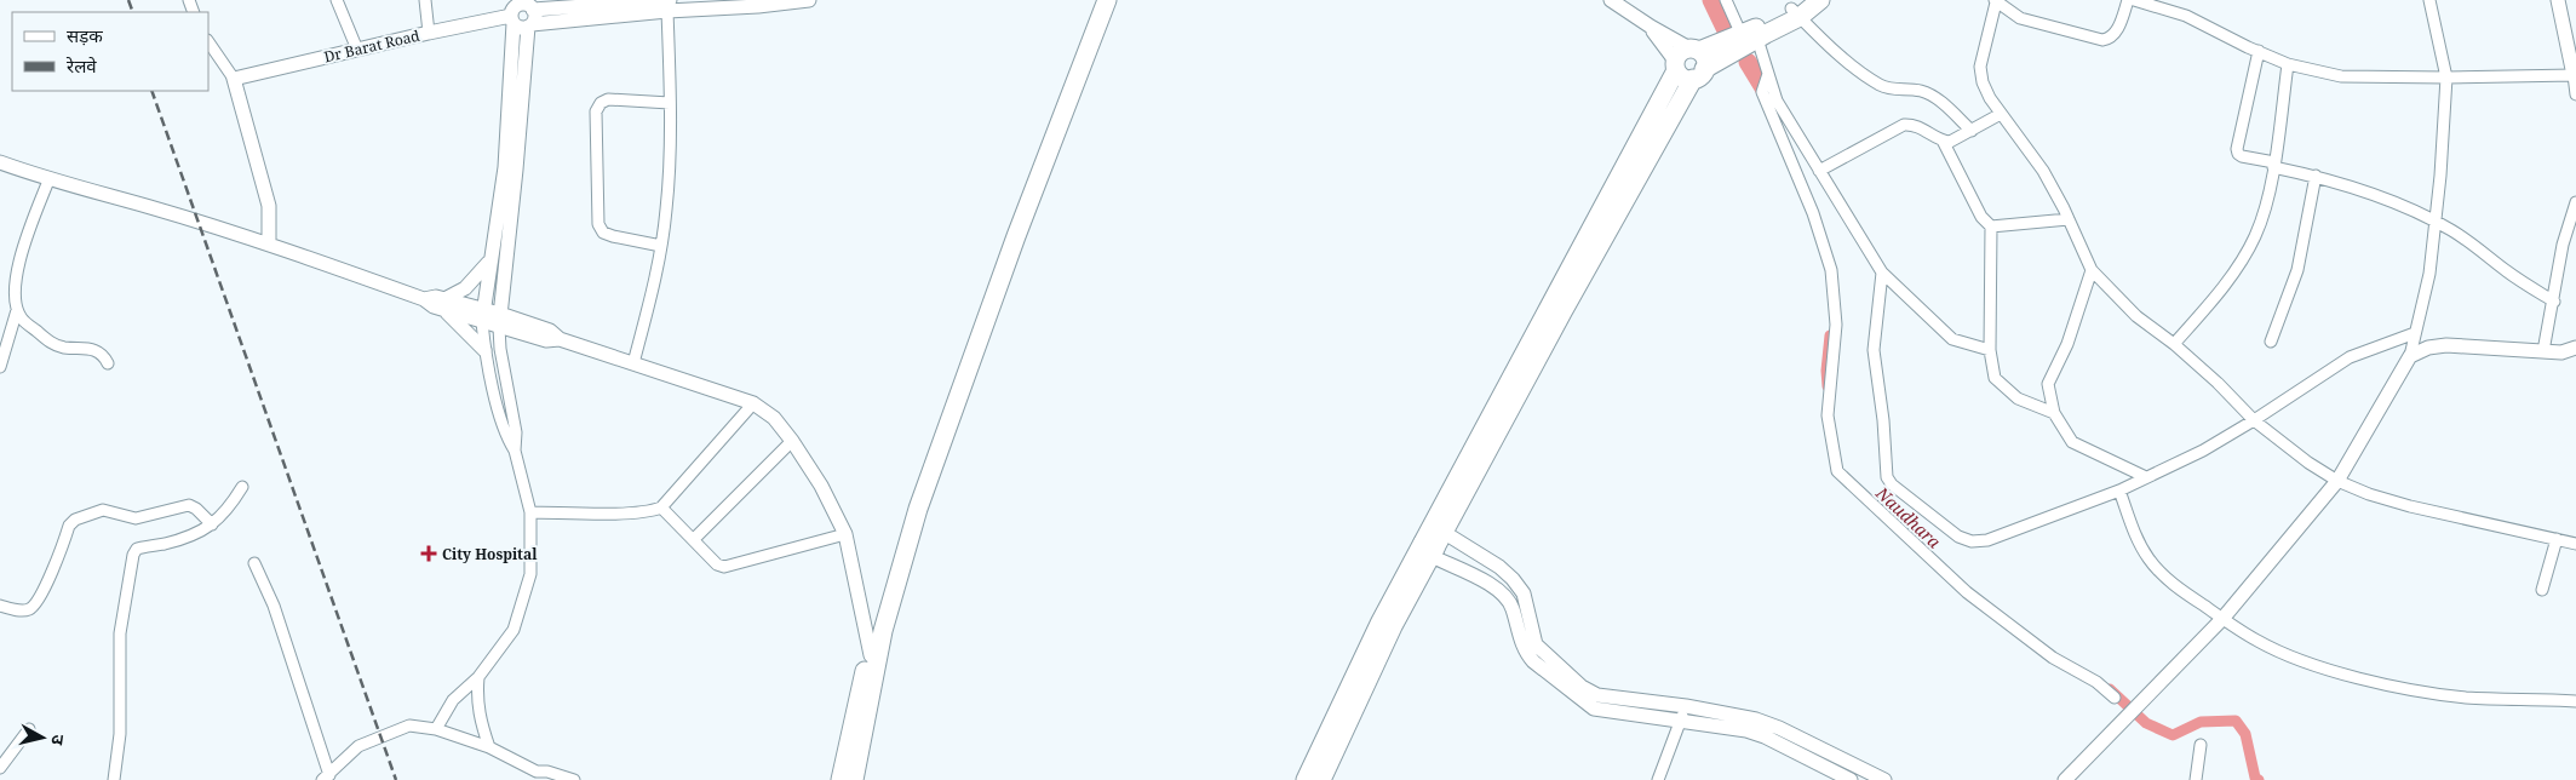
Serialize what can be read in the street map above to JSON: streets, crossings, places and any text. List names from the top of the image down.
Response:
{
  "streets": {
    "street": ["Dr Barat Road"]
  },
  "water": ["Naudhara"],
  "places": {
    "health": ["City Hospital"]
  },
  "legend": ["सड़क", "रेलवे"],
  "north": "right"
}
